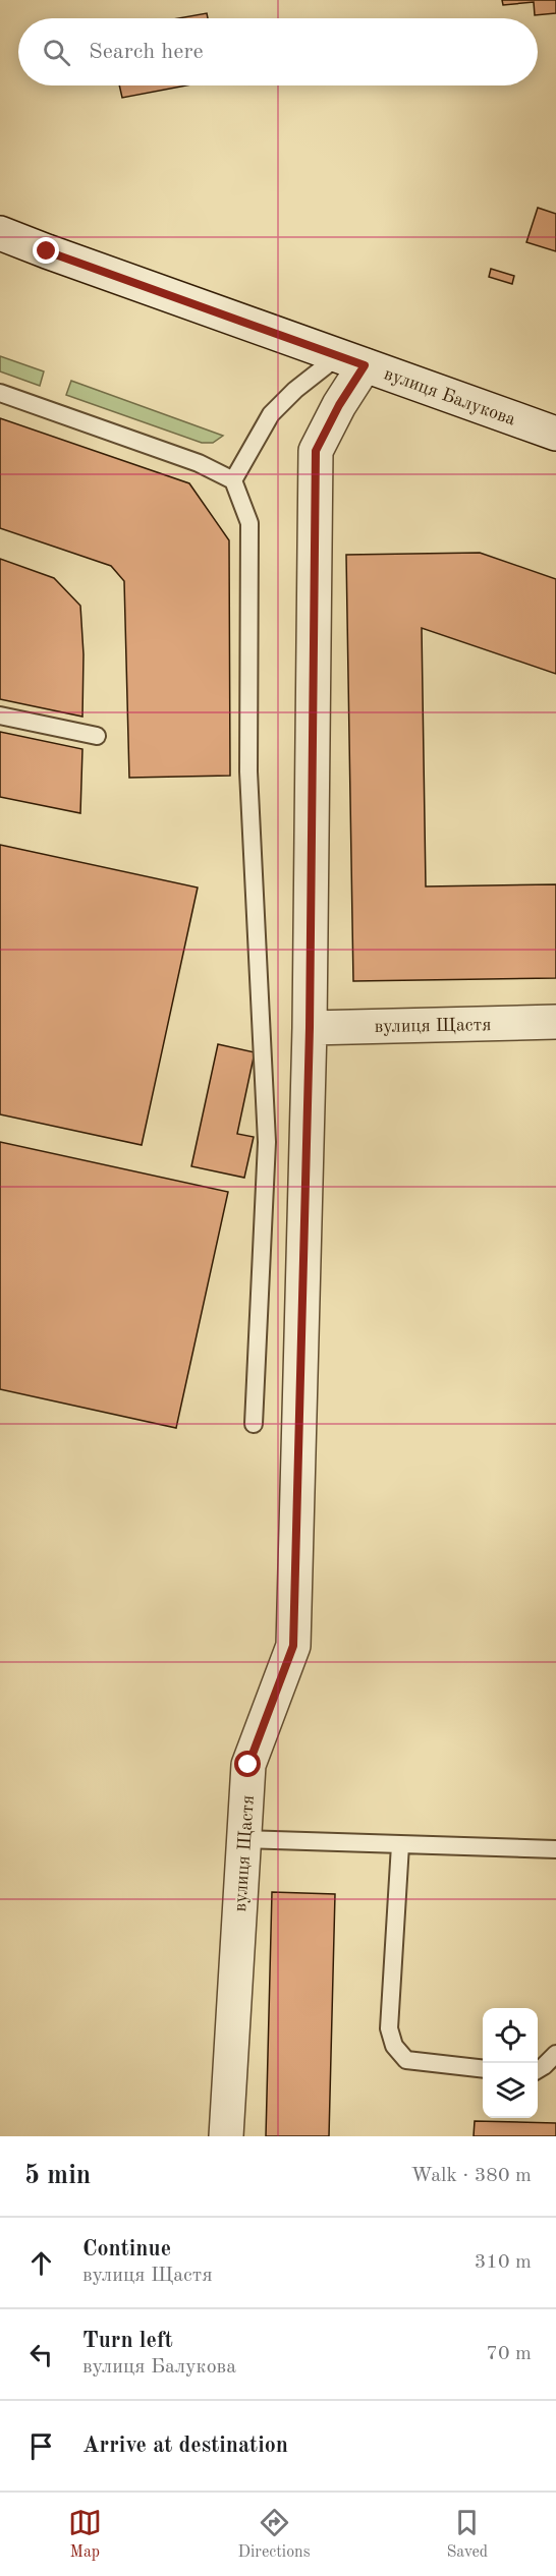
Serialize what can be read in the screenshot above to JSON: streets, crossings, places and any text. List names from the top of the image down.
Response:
{
  "streets": {
    "street": ["вулиця Балукова", "вулиця Щастя"]
  },
  "crossings": [
    ["вулиця Балукова", "вулиця Щастя"]
  ],
  "page": {
    "search": "Search here",
    "heading": ["5 min", "Walk · 380 m"],
    "list": [
      ["Continue", "вулиця Щастя", "310 m"],
      ["Turn left", "вулиця Балукова", "70 m"],
      "Arrive at destination"
    ],
    "nav": ["Map", "Directions", "Saved"]
  }
}
